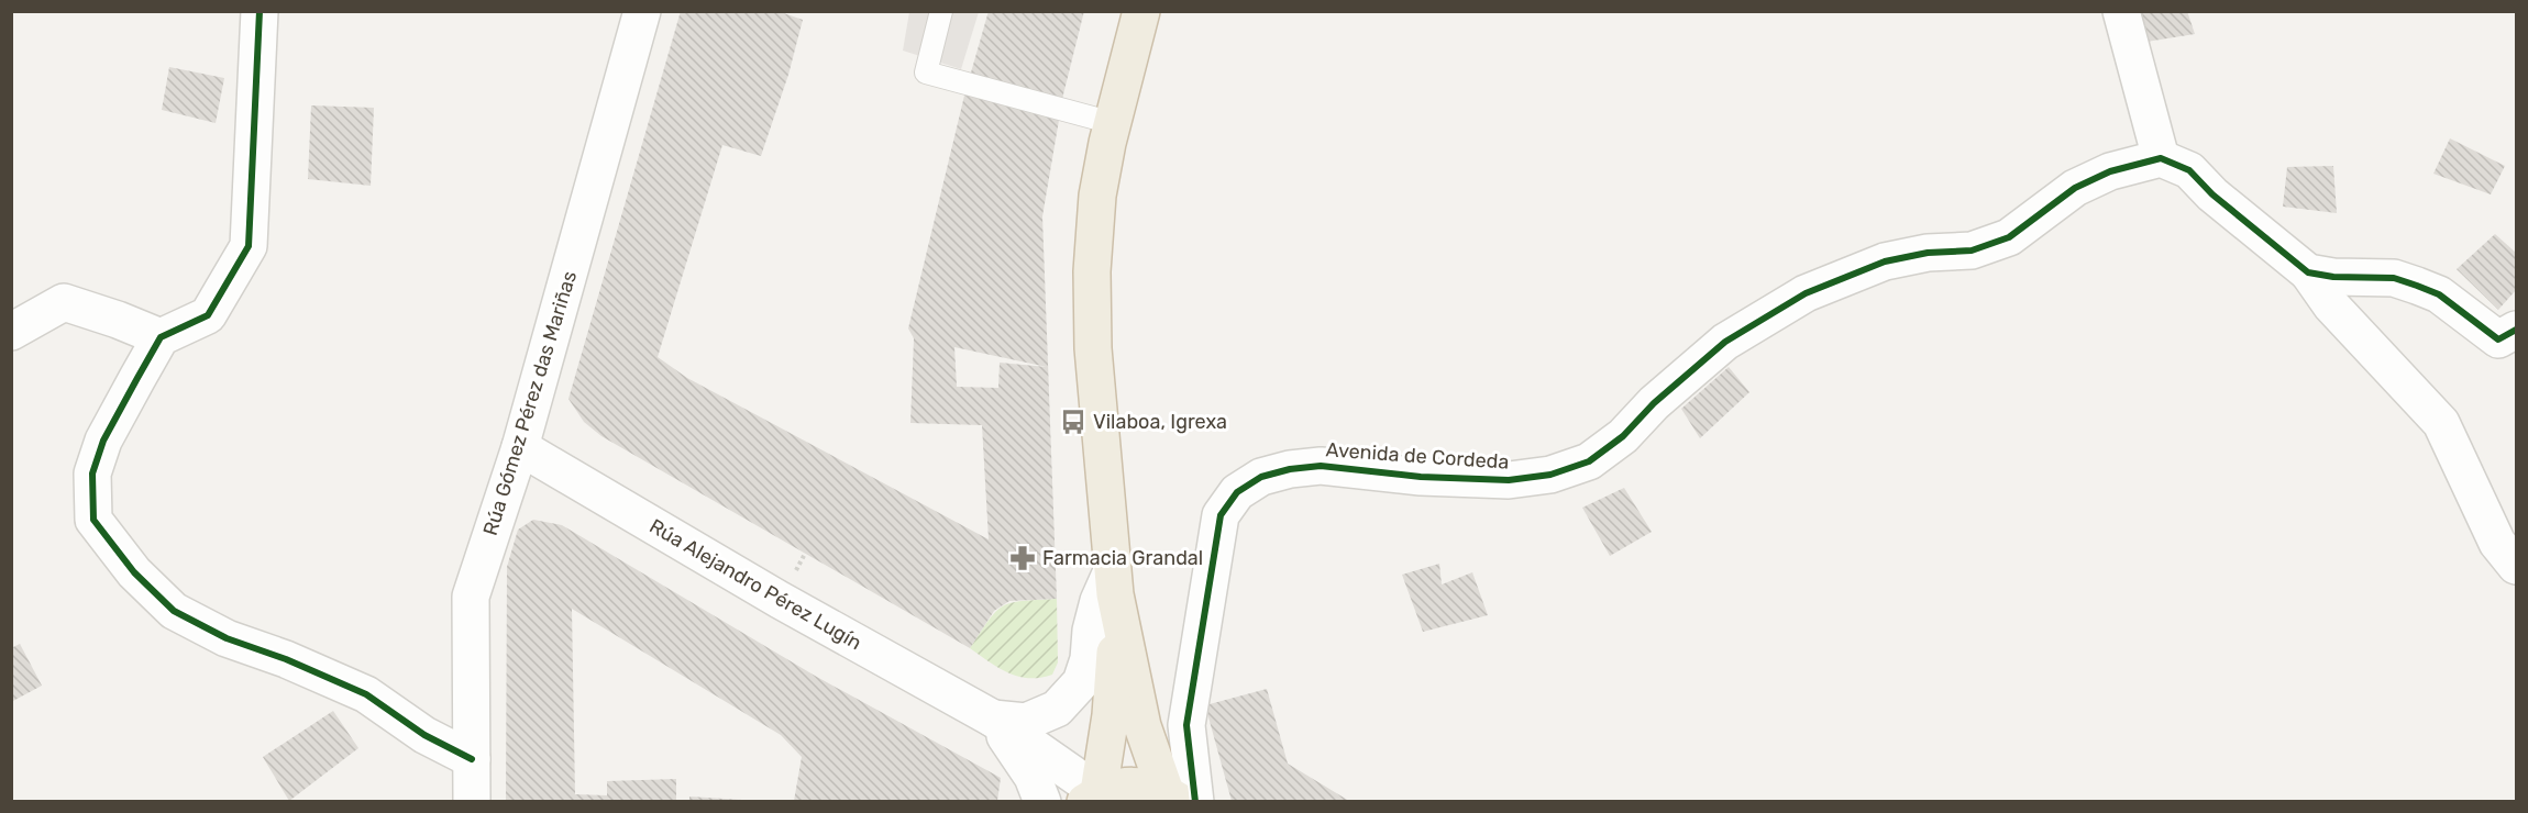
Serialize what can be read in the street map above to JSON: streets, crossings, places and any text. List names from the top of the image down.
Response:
{
  "streets": {
    "street": ["Rúa Gómez Pérez das Mariñas", "Avenida de Cordeda", "Rúa Alejandro Pérez Lugín"]
  },
  "crossings": [
    ["Rúa Gómez Pérez das Mariñas", "Rúa Alejandro Pérez Lugín"]
  ],
  "places": {
    "bus stop": ["Vilaboa, Igrexa"],
    "pharmacy": ["Farmacia Grandal"]
  }
}
